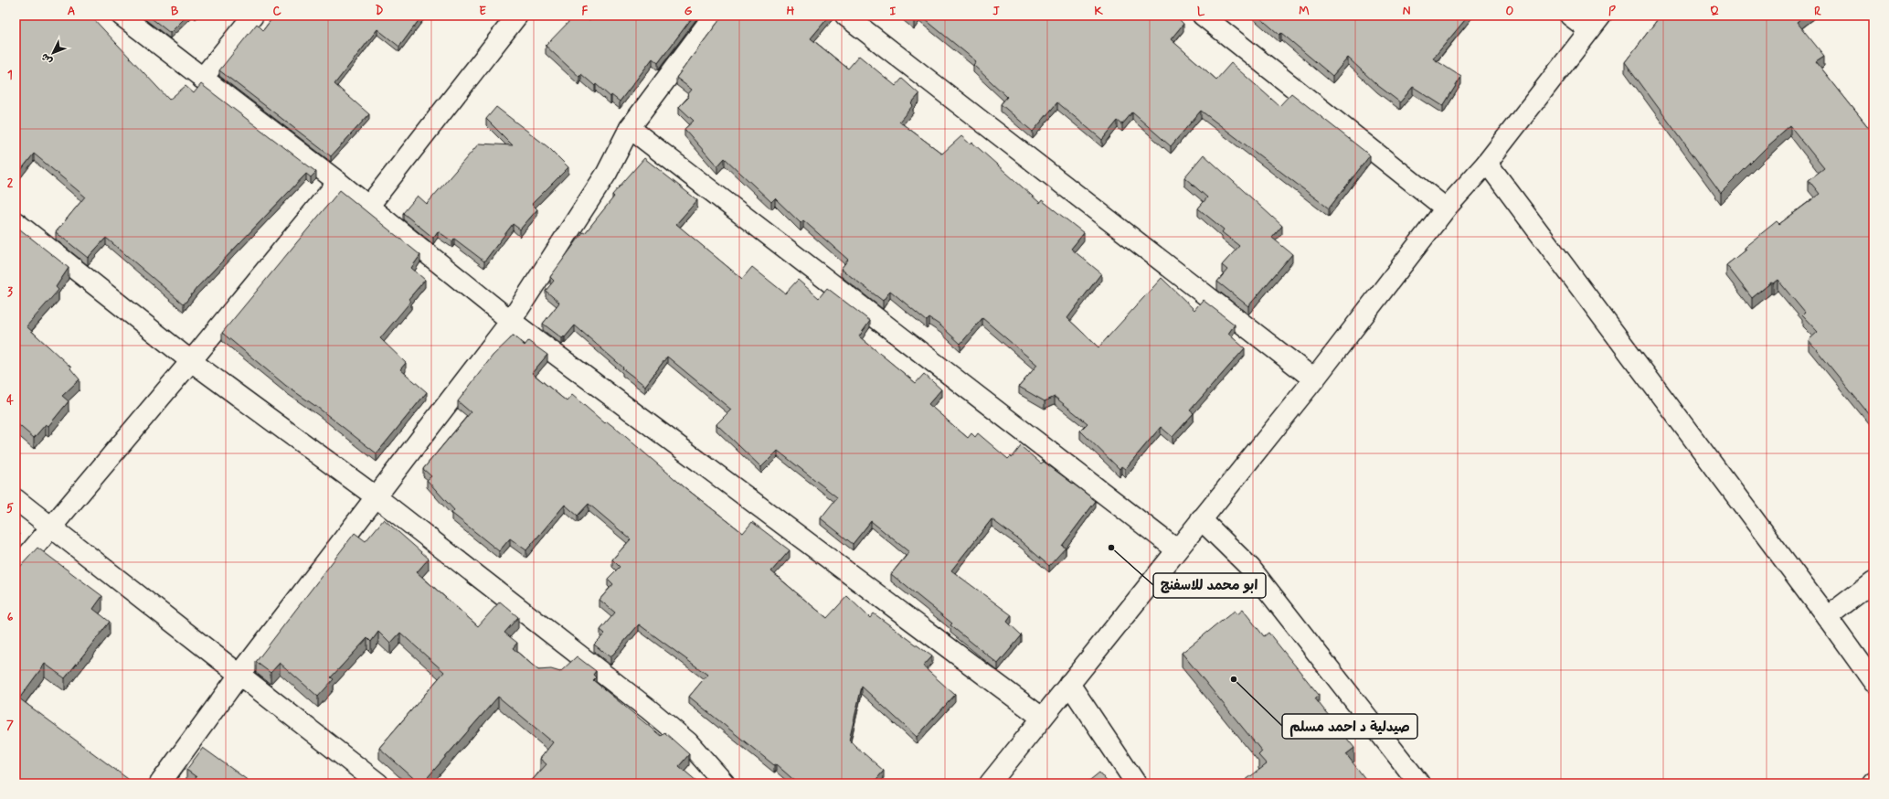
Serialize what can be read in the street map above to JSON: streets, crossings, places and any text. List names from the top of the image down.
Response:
{
  "places": ["ابو محمد للاسفنج", "صيدلية د احمد مسلم"],
  "north": "bottom left",
  "grid": {
    "columns": [
      "A",
      "B",
      "C",
      "D",
      "E",
      "F",
      "G",
      "H",
      "I",
      "J",
      "K",
      "L",
      "M",
      "N",
      "O",
      "P",
      "Q",
      "R"
    ],
    "rows": [
      "1",
      "2",
      "3",
      "4",
      "5",
      "6",
      "7"
    ]
  }
}
